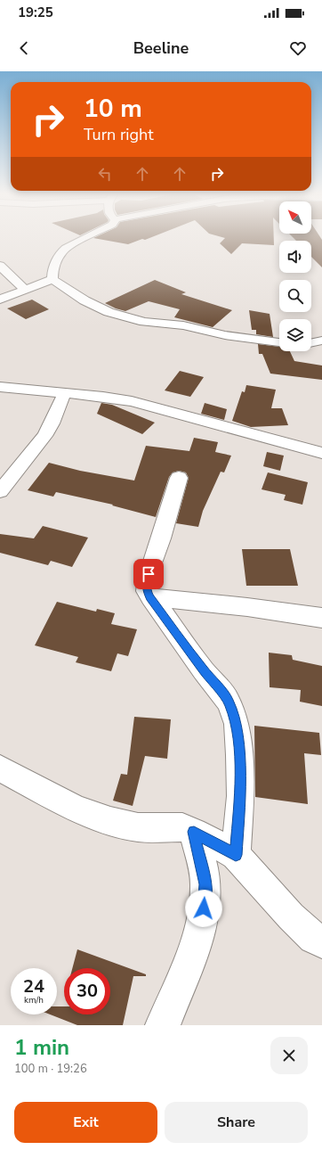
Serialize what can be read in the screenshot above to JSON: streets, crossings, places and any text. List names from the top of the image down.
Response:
{
  "north": "top left",
  "page": {
    "status": "19:25",
    "header": "Beeline",
    "turn": ["10 m", "Turn right"],
    "speed": "24 km/h",
    "limit": "30",
    "heading": ["1 min", "100 m · 19:26"],
    "buttons": ["Exit", "Share"]
  }
}
